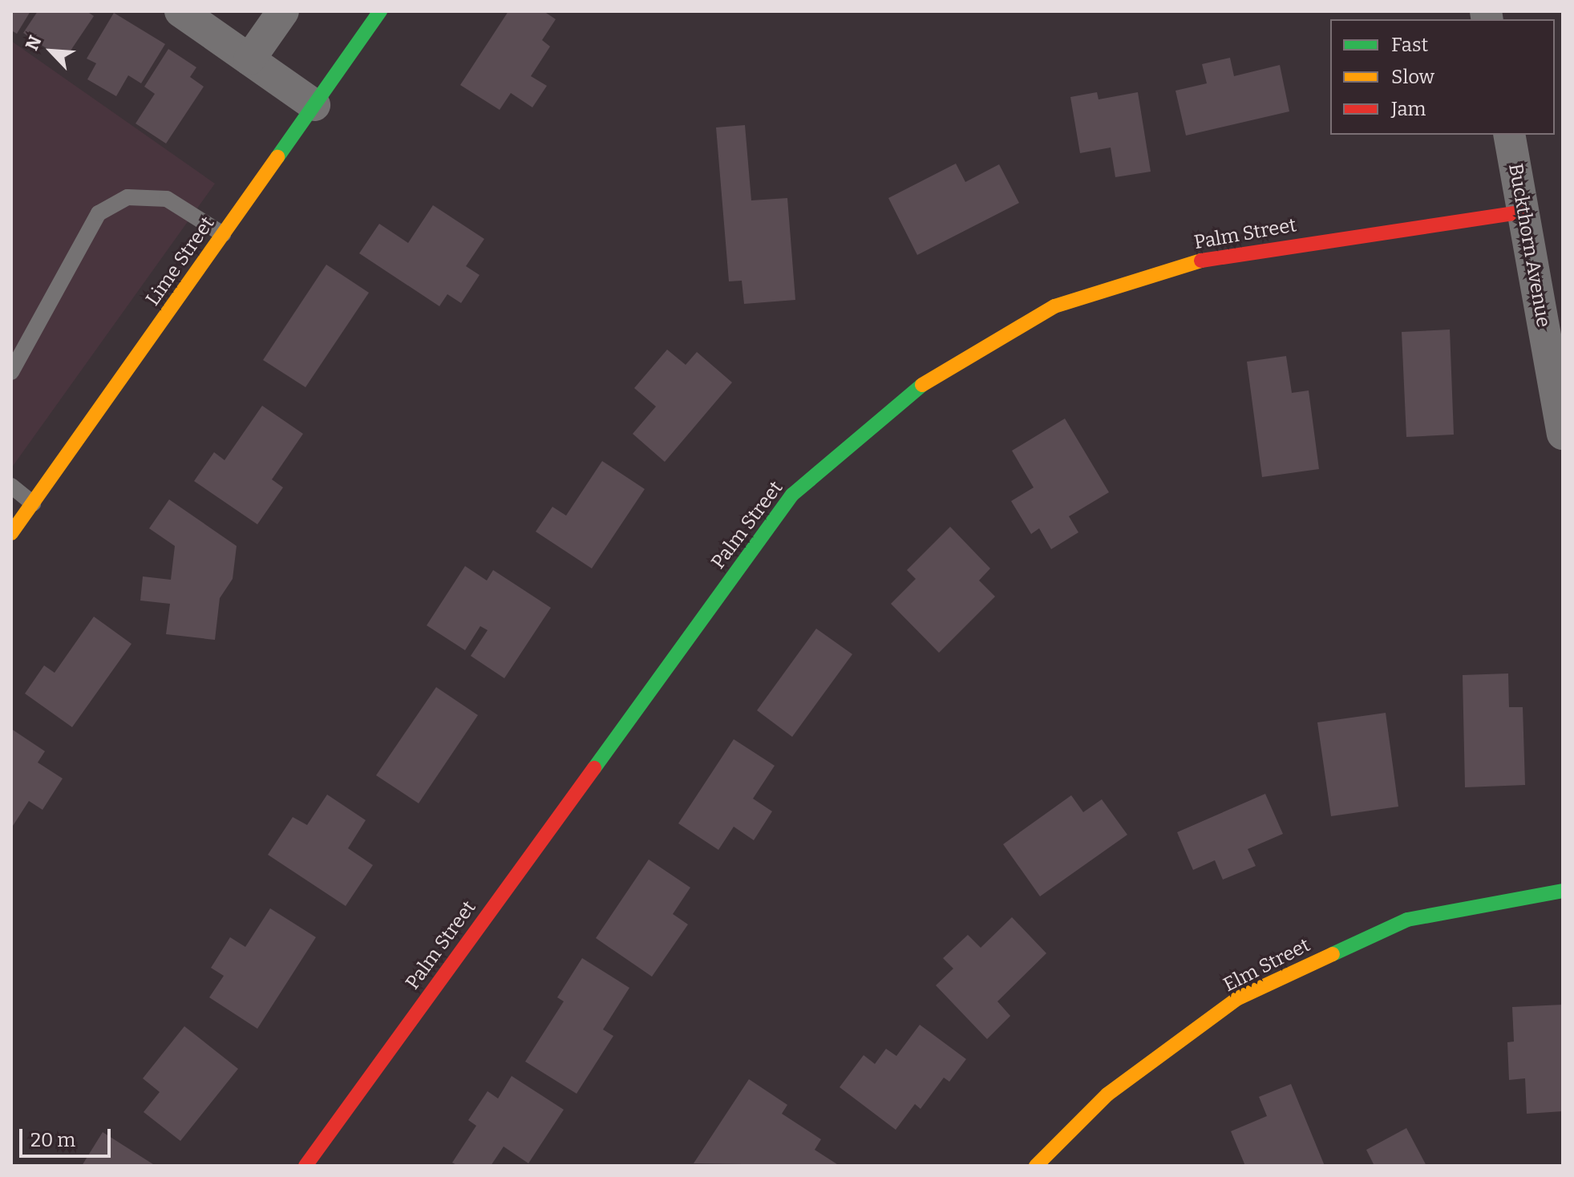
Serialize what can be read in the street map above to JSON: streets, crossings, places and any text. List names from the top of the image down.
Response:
{
  "streets": {
    "street": [
      "Palm Street",
      "Buckthorn Avenue",
      "Lime Street",
      "Elm Street"
    ]
  },
  "crossings": [
    ["Palm Street", "Buckthorn Avenue"]
  ],
  "legend": ["Fast", "Slow", "Jam"],
  "scale_bar": "20 m",
  "north": "top left"
}
